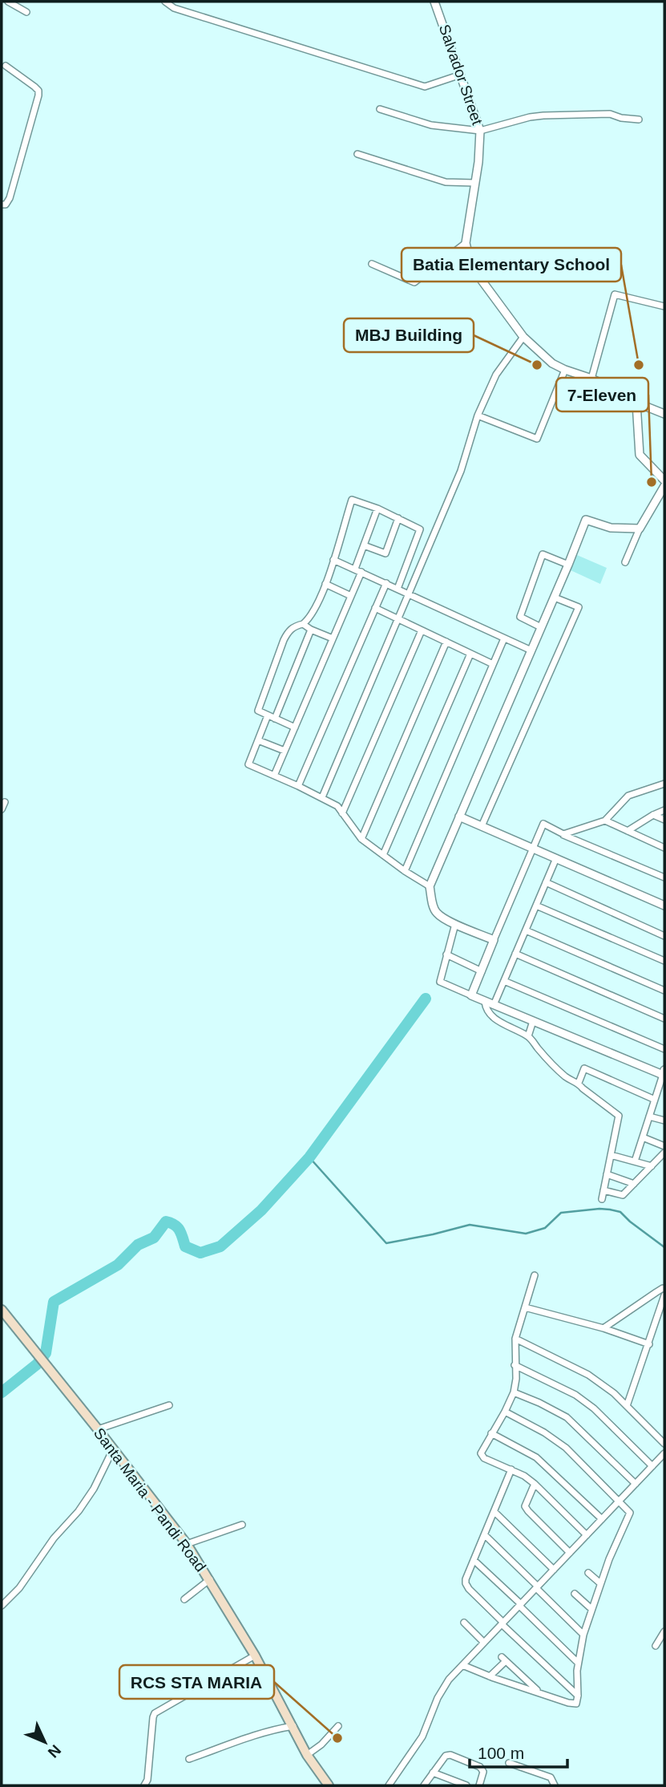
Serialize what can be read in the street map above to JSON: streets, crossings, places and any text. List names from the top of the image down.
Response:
{
  "streets": {
    "main road": ["Santa Maria - Pandi Road"],
    "street": ["Salvador Street"]
  },
  "places": [
    "MBJ Building",
    "Batia Elementary School",
    "7-Eleven",
    "RCS STA MARIA"
  ],
  "scale_bar": "100 m",
  "north": "bottom right"
}
